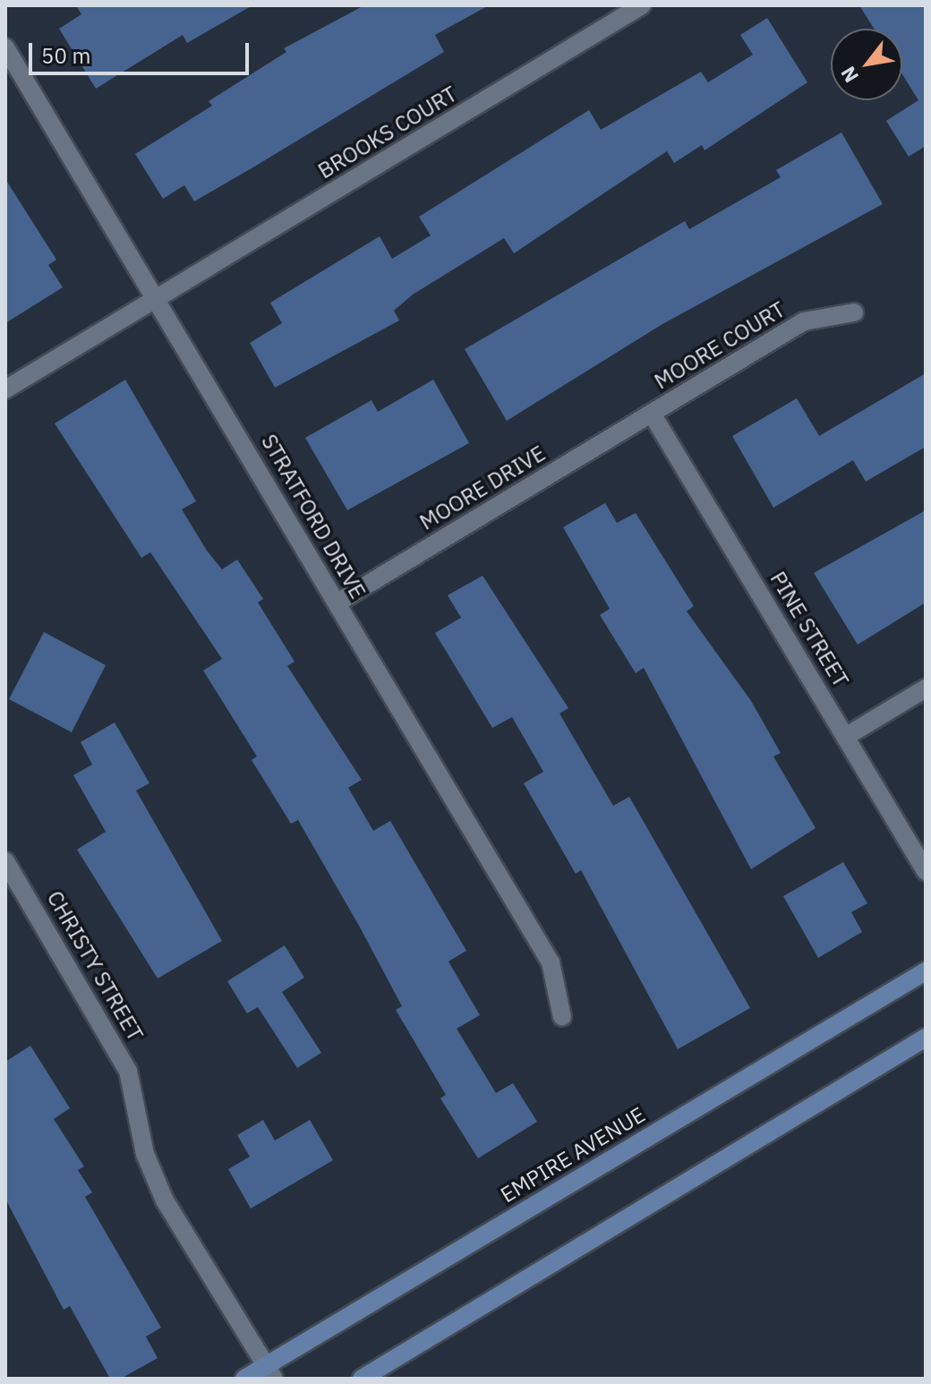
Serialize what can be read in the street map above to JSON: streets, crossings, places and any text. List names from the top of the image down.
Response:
{
  "streets": {
    "main road": ["EMPIRE AVENUE"],
    "street": [
      "BROOKS COURT",
      "MOORE COURT",
      "MOORE DRIVE",
      "STRATFORD DRIVE",
      "PINE STREET",
      "CHRISTY STREET"
    ]
  },
  "crossings": [
    ["BROOKS COURT", "STRATFORD DRIVE"],
    ["MOORE COURT", "MOORE DRIVE"],
    ["MOORE COURT", "PINE STREET"],
    ["MOORE DRIVE", "STRATFORD DRIVE"],
    ["MOORE DRIVE", "PINE STREET"],
    ["CHRISTY STREET", "EMPIRE AVENUE"]
  ],
  "scale_bar": "50 m",
  "north": "bottom left"
}
